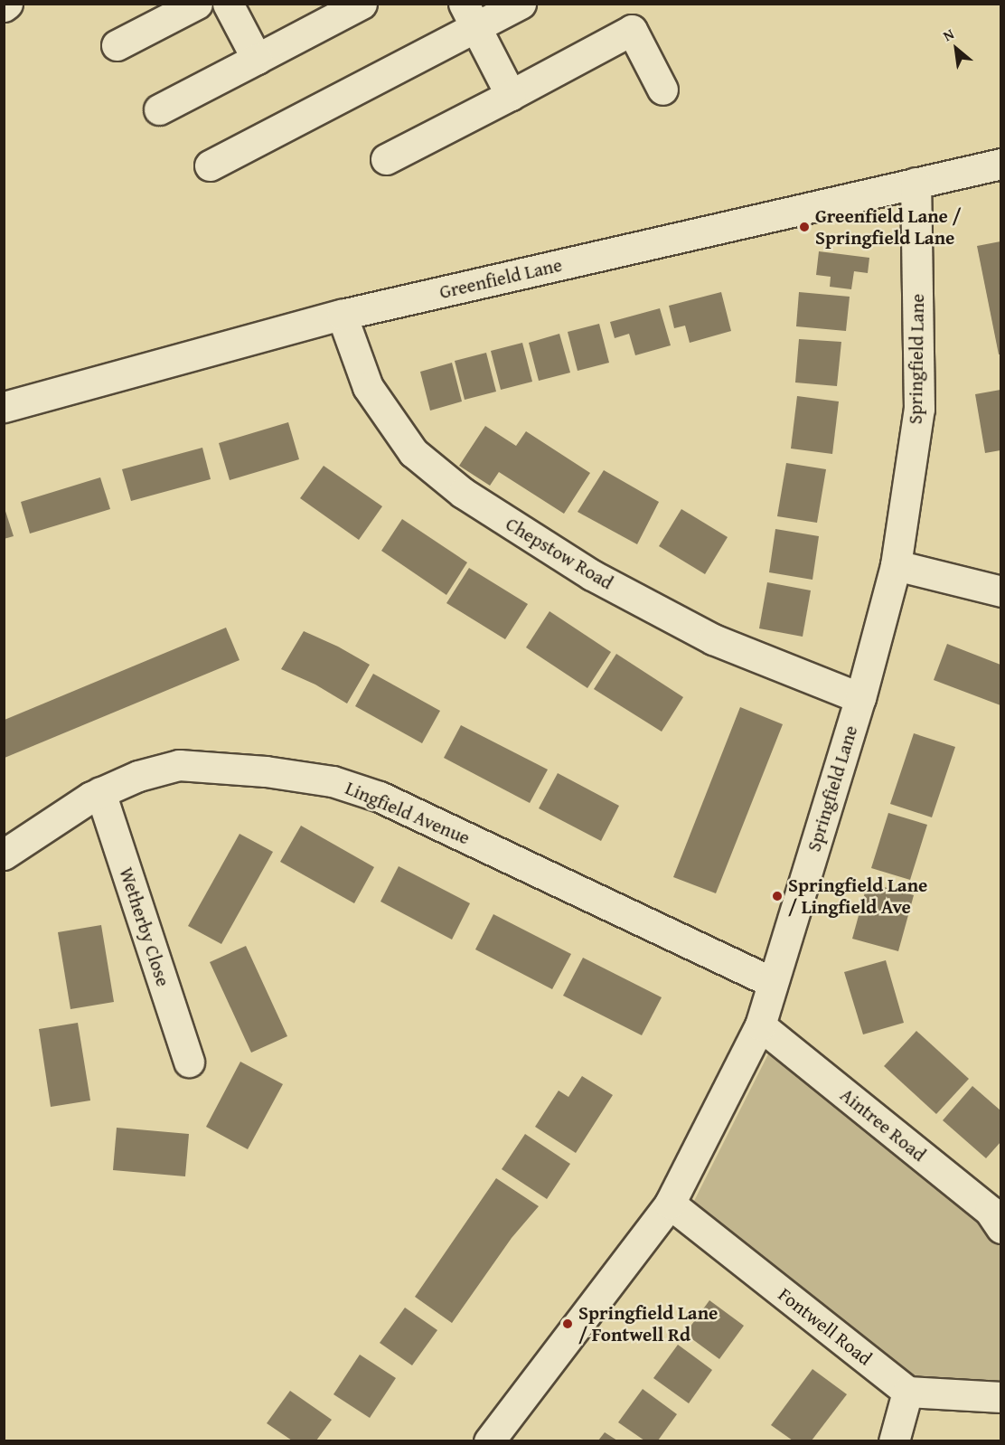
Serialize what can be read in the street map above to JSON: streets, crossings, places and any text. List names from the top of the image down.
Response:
{
  "streets": {
    "street": [
      "Greenfield Lane",
      "Springfield Lane",
      "Chepstow Road",
      "Lingfield Avenue",
      "Wetherby Close",
      "Aintree Road",
      "Fontwell Road"
    ]
  },
  "crossings": [
    ["Greenfield Lane", "Springfield Lane"],
    ["Greenfield Lane", "Chepstow Road"],
    ["Springfield Lane", "Chepstow Road"],
    ["Springfield Lane", "Lingfield Avenue"],
    ["Springfield Lane", "Aintree Road"],
    ["Springfield Lane", "Fontwell Road"],
    ["Lingfield Avenue", "Wetherby Close"]
  ],
  "places": ["Greenfield Lane / Springfield Lane", "Springfield Lane / Lingfield Ave", "Springfield Lane / Fontwell Rd"],
  "north": "top left"
}
